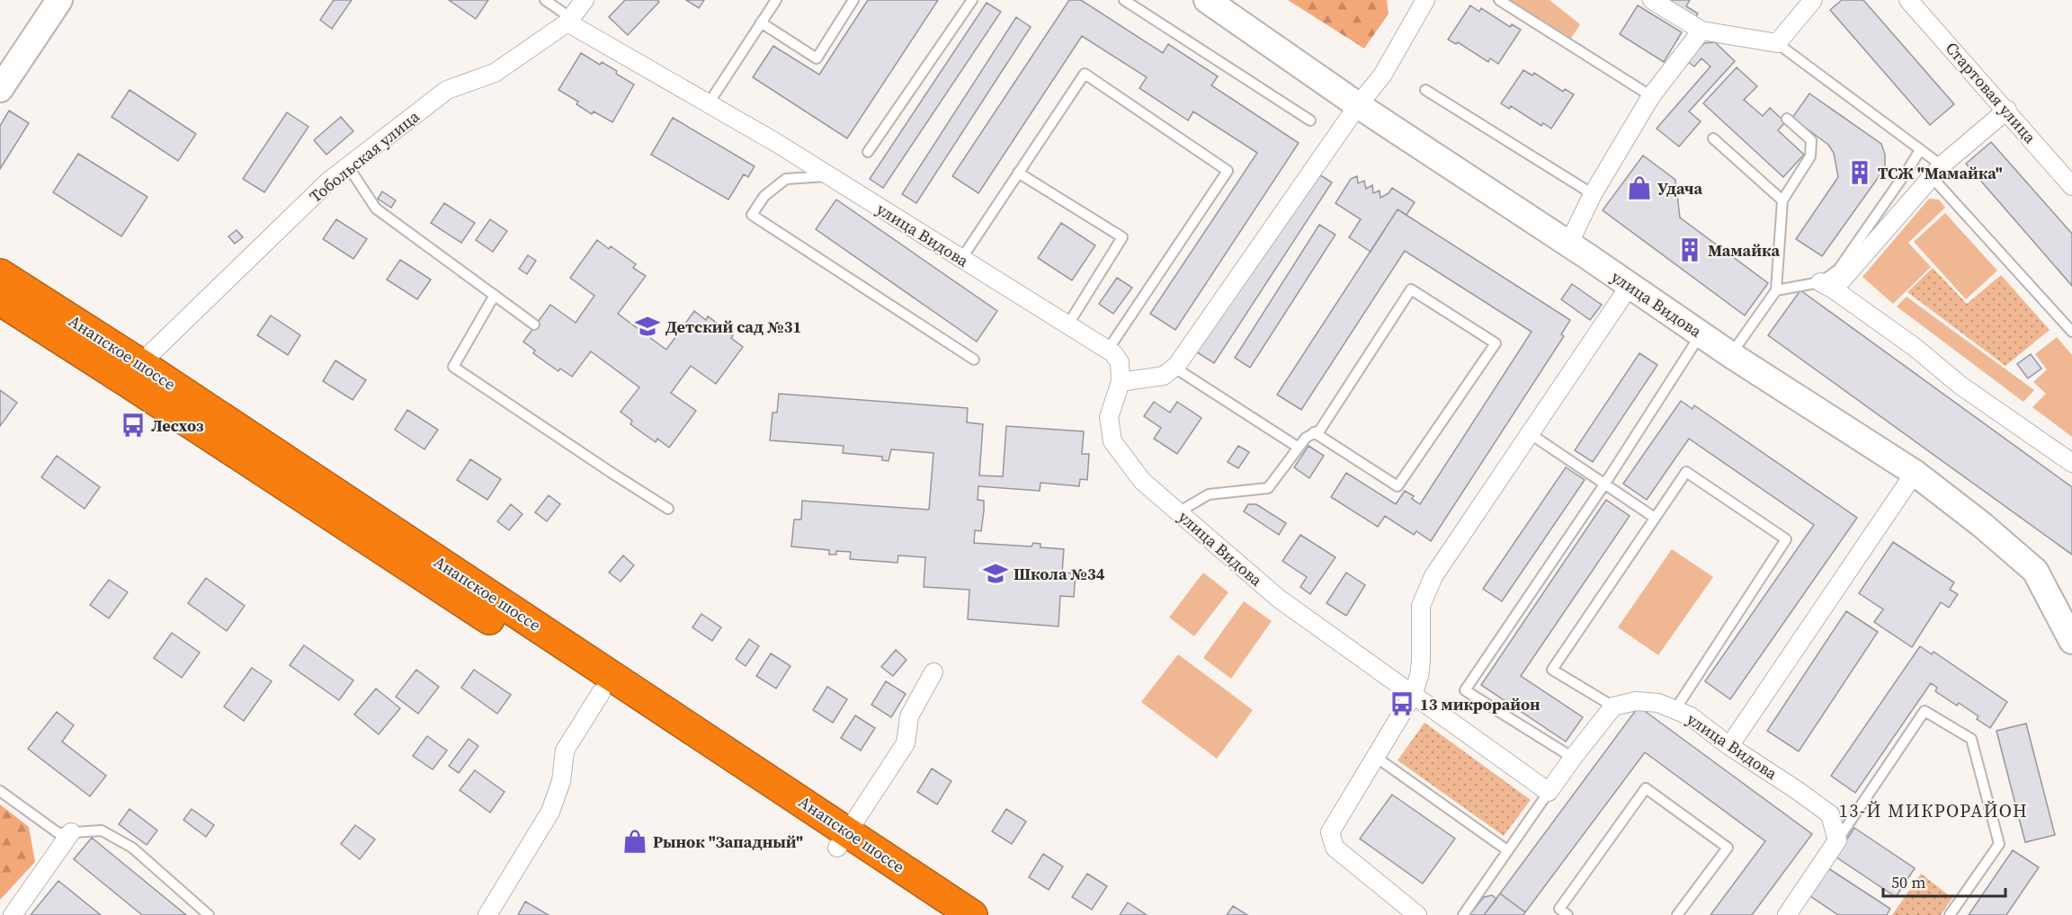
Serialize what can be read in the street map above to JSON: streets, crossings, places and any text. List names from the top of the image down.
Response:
{
  "streets": {
    "highway": ["Анапское шоссе"],
    "street": ["Стартовая улица", "Тобольская улица", "улица Видова"]
  },
  "crossings": [
    ["Тобольская улица", "улица Видова"],
    ["Тобольская улица", "Анапское шоссе"]
  ],
  "districts": ["13-Й МИКРОРАЙОН"],
  "places": {
    "building": ["ТСЖ \"Мамайка\"", "Мамайка"],
    "shop": ["Удача", "Рынок \"Западный\""],
    "school or university": ["Детский сад №31", "Школа №34"],
    "bus stop": ["Лесхоз", "13 микрорайон"]
  },
  "scale_bar": "50 m"
}
